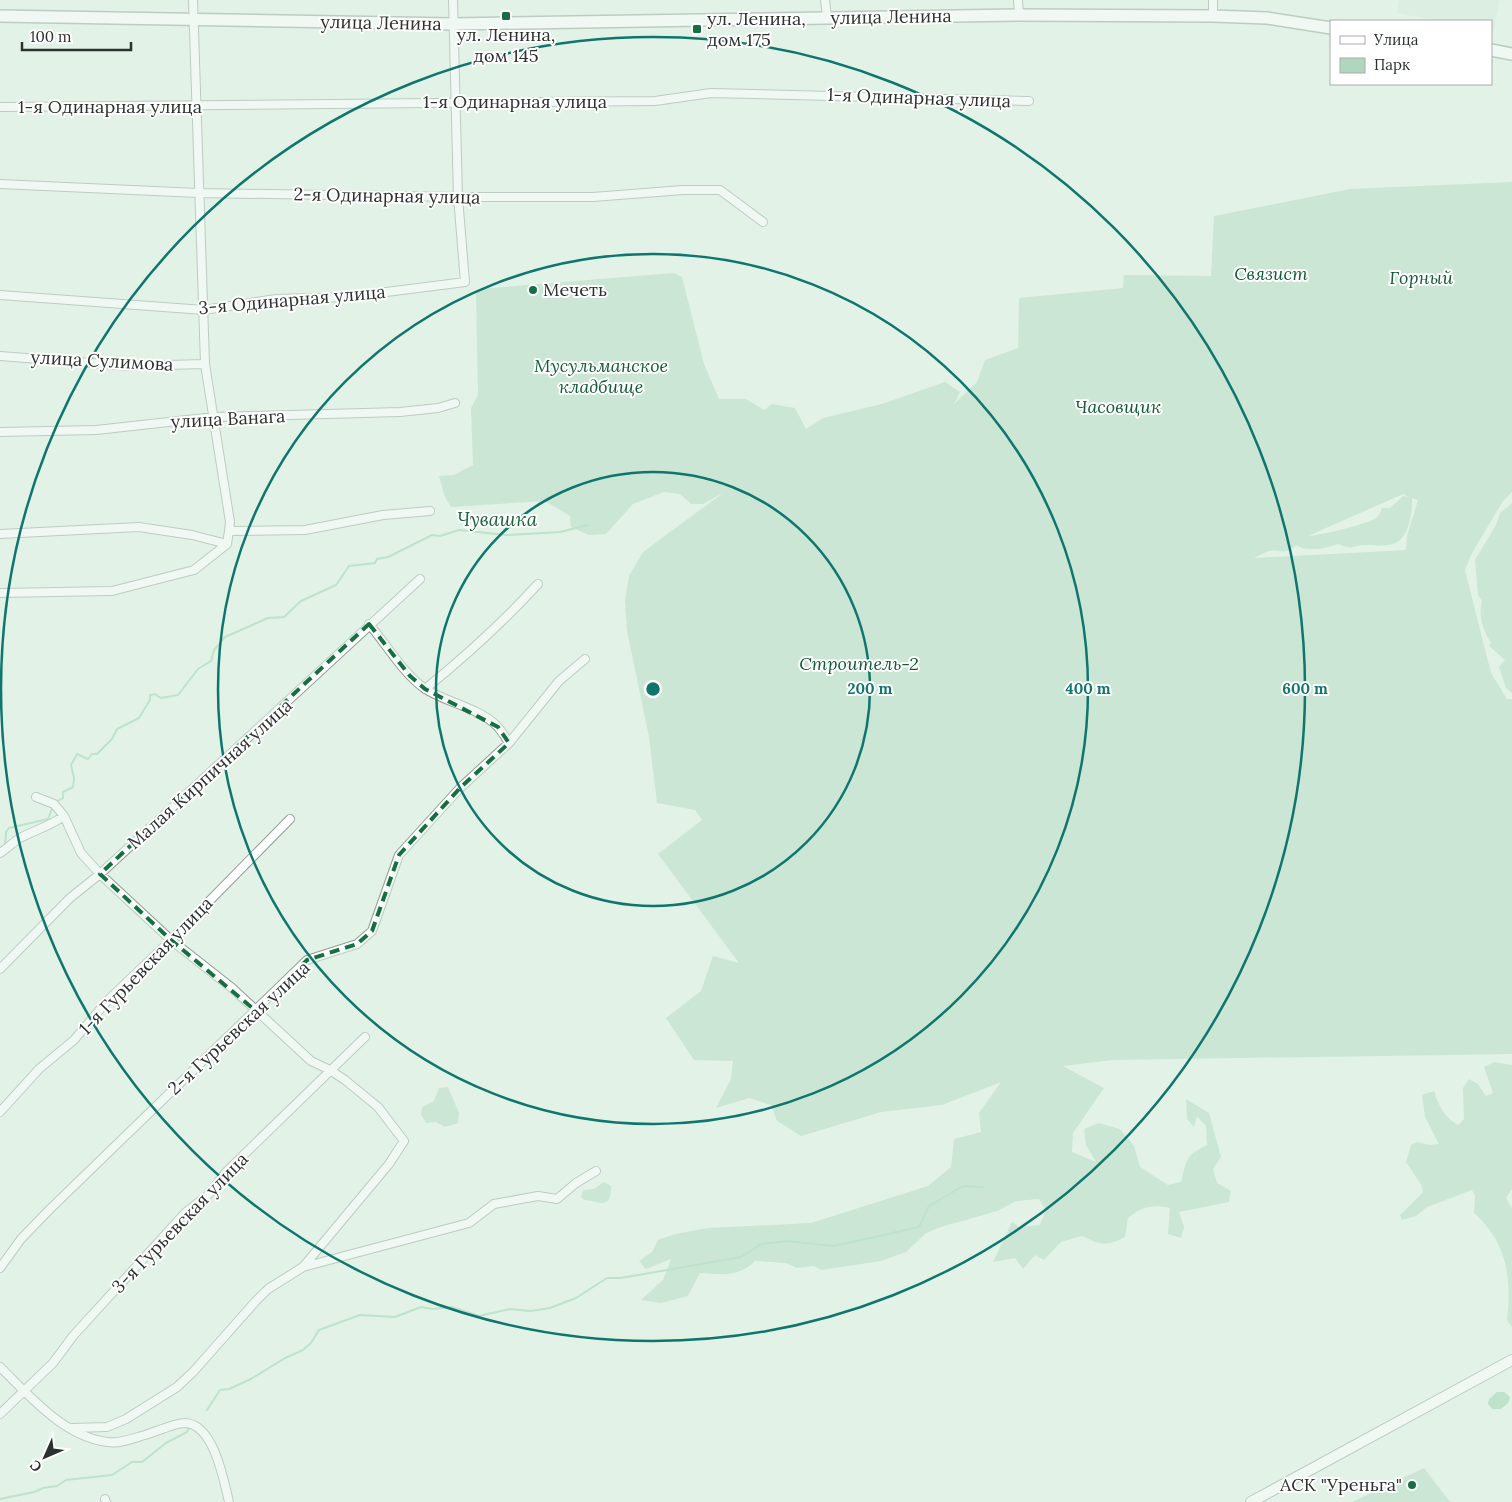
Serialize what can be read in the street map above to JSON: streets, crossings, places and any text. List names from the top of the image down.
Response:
{
  "streets": {
    "main road": ["улица Ленина"],
    "street": [
      "1-я Одинарная улица",
      "2-я Одинарная улица",
      "3-я Одинарная улица",
      "улица Сулимова",
      "улица Ванага",
      "Малая Кирпичная улица",
      "1-я Гурьевская улица",
      "2-я Гурьевская улица",
      "3-я Гурьевская улица"
    ]
  },
  "crossings": [
    ["2-я Одинарная улица", "3-я Одинарная улица"]
  ],
  "water": ["Чувашка"],
  "parks": [
    "Связист",
    "Горный",
    "Мусульманское кладбище",
    "Часовщик",
    "Строитель-2"
  ],
  "places": {
    "transit": ["ул. Ленина, дом 145", "ул. Ленина, дом 175"],
    "other": ["Мечеть", "АСК \"Уреньга\""]
  },
  "legend": ["Улица", "Парк"],
  "scale_bar": "100 m",
  "north": "bottom left",
  "rings": ["200 m", "400 m", "600 m"]
}
